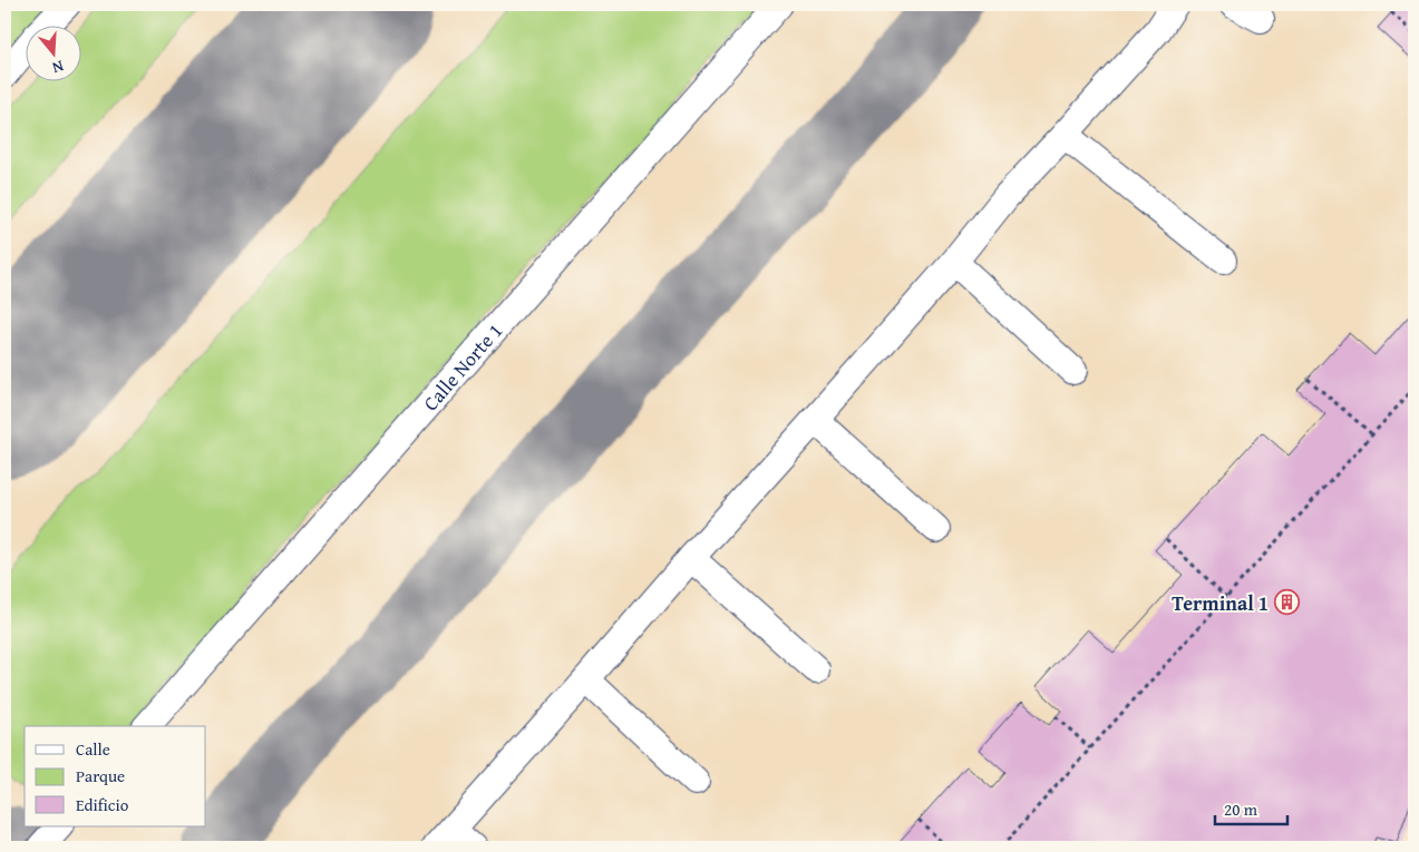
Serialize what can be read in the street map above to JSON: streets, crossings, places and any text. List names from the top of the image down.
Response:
{
  "streets": {
    "lane": ["Calle Norte 1"]
  },
  "places": {
    "building": ["Terminal 1"]
  },
  "legend": ["Calle", "Parque", "Edificio"],
  "scale_bar": "20 m",
  "north": "bottom"
}
